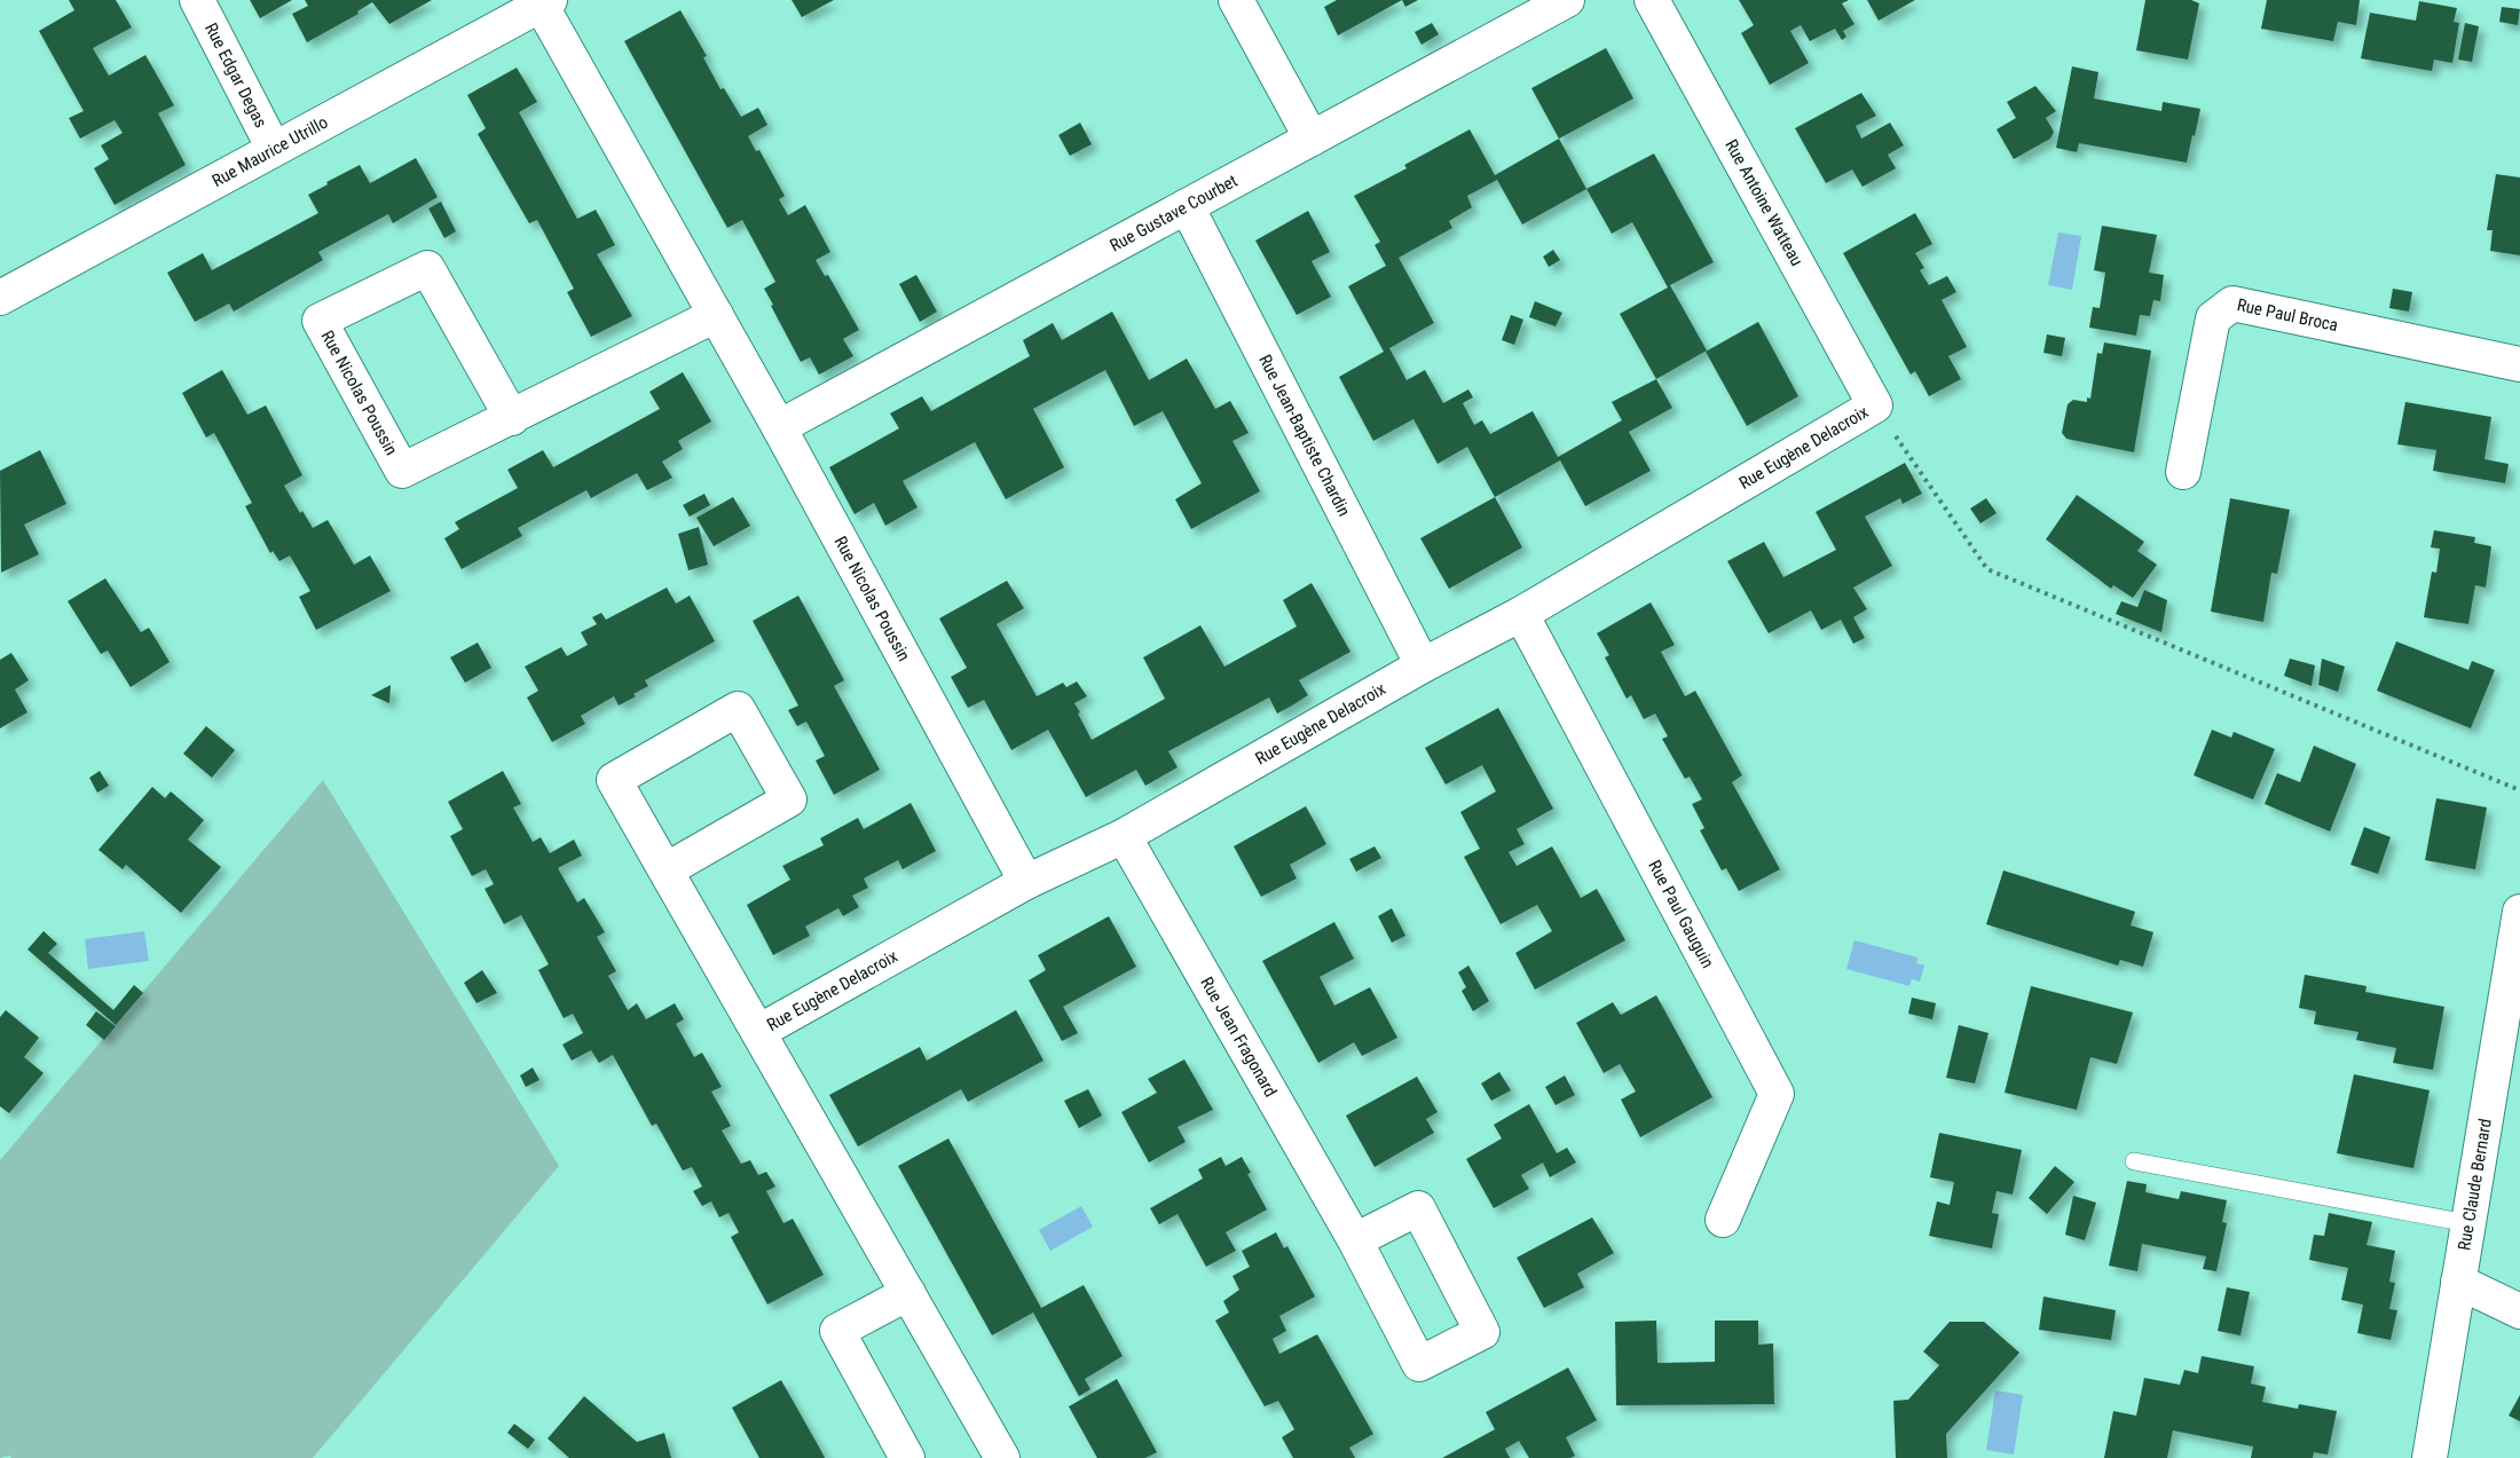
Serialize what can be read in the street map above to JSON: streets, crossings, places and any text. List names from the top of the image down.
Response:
{
  "streets": {
    "street": [
      "Rue Edgar Degas",
      "Rue Maurice Utrillo",
      "Rue Antoine Watteau",
      "Rue Gustave Courbet",
      "Rue Paul Broca",
      "Rue Nicolas Poussin",
      "Rue Jean-Baptiste Chardin",
      "Rue Eugène Delacroix",
      "Rue Paul Gauguin",
      "Rue Jean Fragonard",
      "Rue Claude Bernard"
    ]
  },
  "crossings": [
    ["Rue Edgar Degas", "Rue Maurice Utrillo"],
    ["Rue Maurice Utrillo", "Rue Nicolas Poussin"],
    ["Rue Antoine Watteau", "Rue Eugène Delacroix"],
    ["Rue Gustave Courbet", "Rue Nicolas Poussin"],
    ["Rue Gustave Courbet", "Rue Jean-Baptiste Chardin"],
    ["Rue Nicolas Poussin", "Rue Eugène Delacroix"],
    ["Rue Jean-Baptiste Chardin", "Rue Eugène Delacroix"],
    ["Rue Eugène Delacroix", "Rue Paul Gauguin"],
    ["Rue Eugène Delacroix", "Rue Jean Fragonard"]
  ]
}
